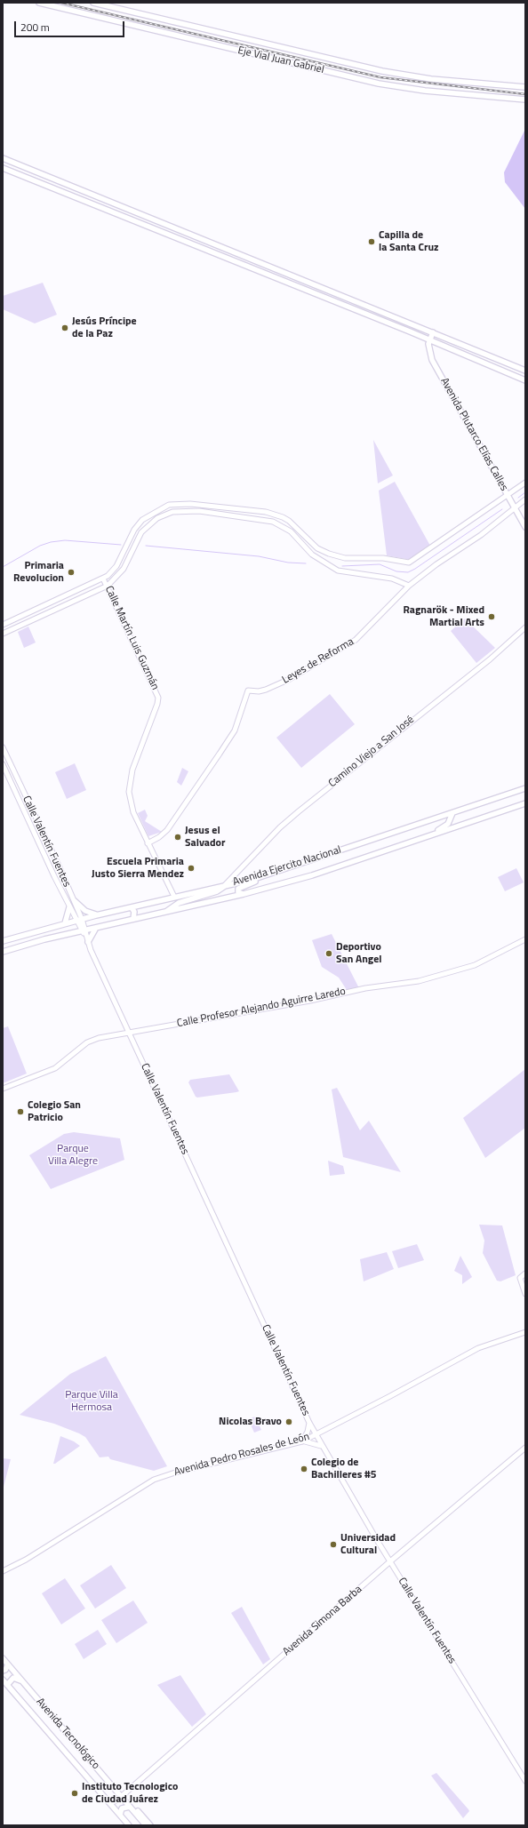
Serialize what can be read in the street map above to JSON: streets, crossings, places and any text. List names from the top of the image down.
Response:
{
  "streets": {
    "main road": [
      "Eje Vial Juan Gabriel",
      "Avenida Plutarco Elías Calles",
      "Avenida Ejercito Nacional",
      "Avenida Tecnológico"
    ],
    "street": [
      "Calle Martín Luis Guzmán",
      "Leyes de Reforma",
      "Camino Viejo a San José",
      "Calle Valentín Fuentes",
      "Calle Profesor Alejando Aguirre Laredo",
      "Avenida Pedro Rosales de León",
      "Avenida Simona Barba"
    ]
  },
  "crossings": [
    ["Avenida Plutarco Elías Calles", "Leyes de Reforma"],
    ["Calle Martín Luis Guzmán", "Leyes de Reforma"],
    ["Calle Martín Luis Guzmán", "Avenida Ejercito Nacional"],
    ["Camino Viejo a San José", "Avenida Ejercito Nacional"],
    ["Calle Valentín Fuentes", "Avenida Ejercito Nacional"],
    ["Calle Valentín Fuentes", "Calle Profesor Alejando Aguirre Laredo"],
    ["Calle Valentín Fuentes", "Avenida Pedro Rosales de León"],
    ["Calle Valentín Fuentes", "Avenida Simona Barba"],
    ["Avenida Simona Barba", "Avenida Tecnológico"]
  ],
  "parks": ["Parque Villa Alegre", "Parque Villa Hermosa"],
  "places": [
    "Capilla de la Santa Cruz",
    "Jesús Príncipe de la Paz",
    "Primaria Revolucion",
    "Ragnarök - Mixed Martial Arts",
    "Jesus el Salvador",
    "Escuela Primaria Justo Sierra Mendez",
    "Deportivo San Angel",
    "Colegio San Patricio",
    "Nicolas Bravo",
    "Colegio de Bachilleres #5",
    "Universidad Cultural",
    "Instituto Tecnologico de Ciudad Juárez"
  ],
  "scale_bar": "200 m"
}
